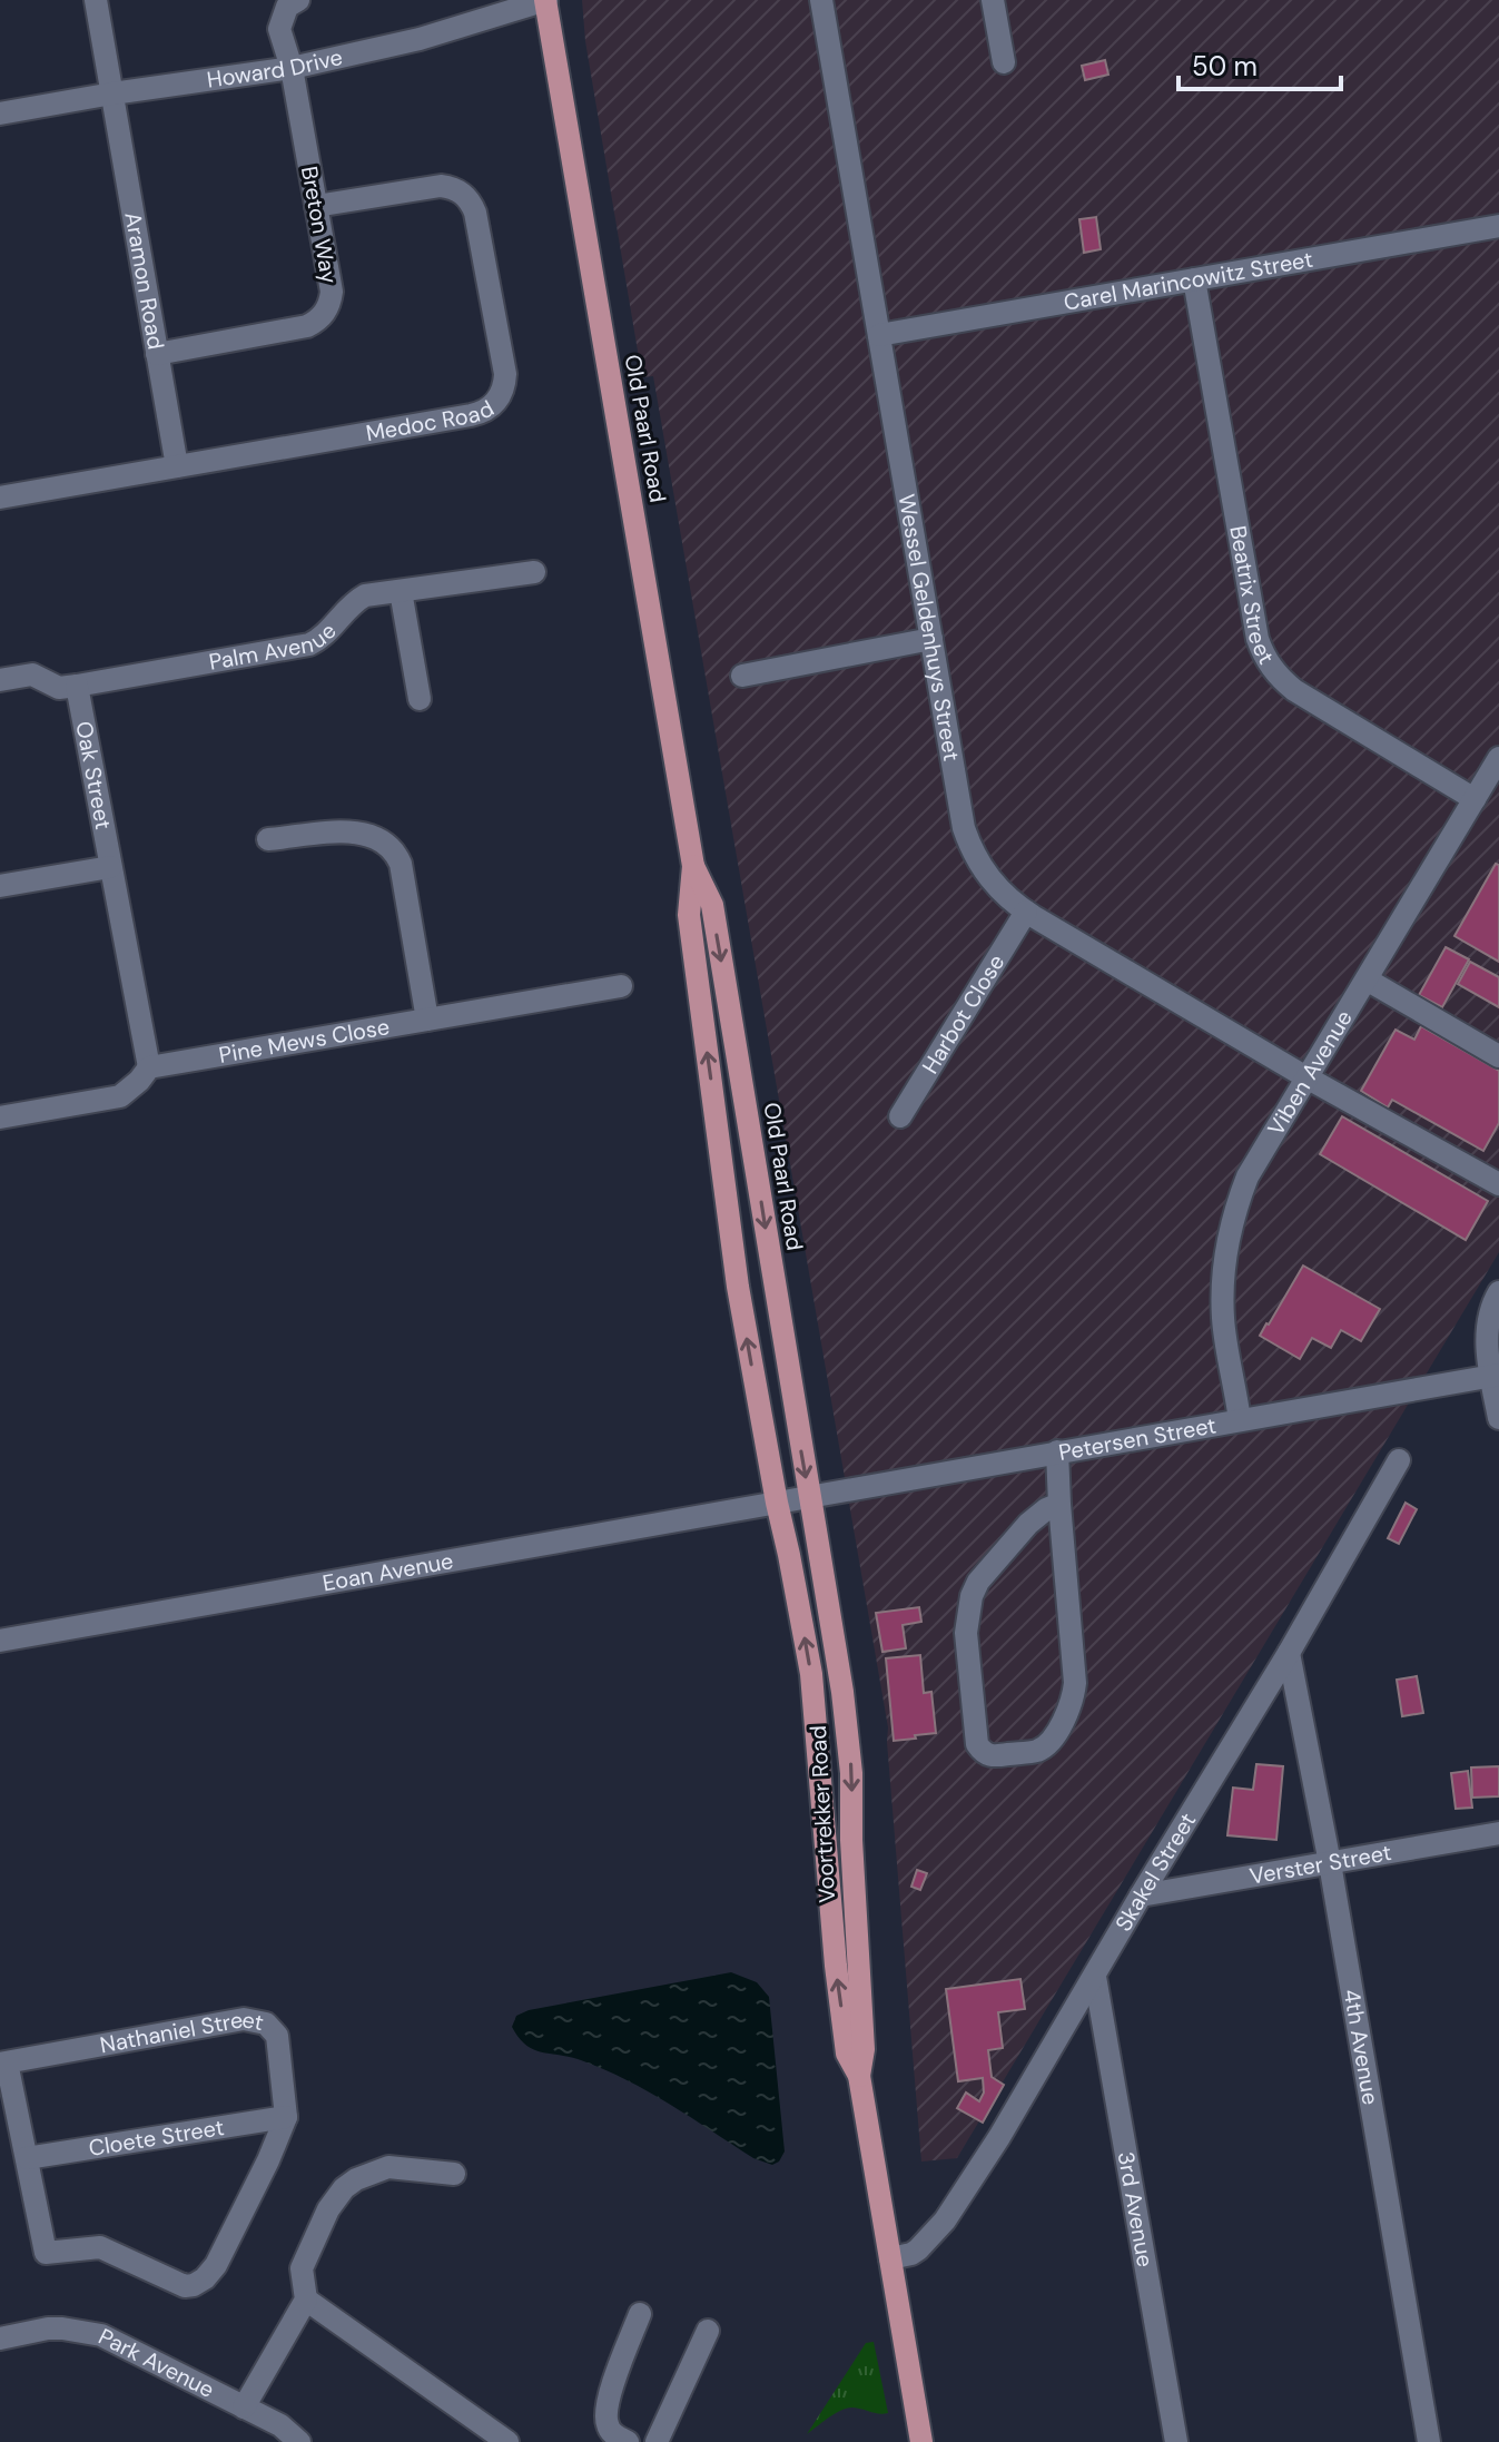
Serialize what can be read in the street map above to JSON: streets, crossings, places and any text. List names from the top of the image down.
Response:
{
  "streets": {
    "main road": ["Old Paarl Road", "Voortrekker Road"],
    "street": [
      "Howard Drive",
      "Breton Way",
      "Aramon Road",
      "Carel Marincowitz Street",
      "Medoc Road",
      "Beatrix Street",
      "Wessel Geldenhuys Street",
      "Palm Avenue",
      "Oak Street",
      "Harbot Close",
      "Pine Mews Close",
      "Viben Avenue",
      "Petersen Street",
      "Eoan Avenue",
      "Verster Street",
      "Skakel Street",
      "Nathaniel Street",
      "4th Avenue",
      "Cloete Street",
      "3rd Avenue",
      "Park Avenue"
    ]
  },
  "crossings": [
    ["Howard Drive", "Breton Way"],
    ["Howard Drive", "Aramon Road"],
    ["Howard Drive", "Old Paarl Road"],
    ["Breton Way", "Aramon Road"],
    ["Breton Way", "Medoc Road"],
    ["Aramon Road", "Medoc Road"],
    ["Carel Marincowitz Street", "Beatrix Street"],
    ["Carel Marincowitz Street", "Wessel Geldenhuys Street"],
    ["Old Paarl Road", "Petersen Street"],
    ["Old Paarl Road", "Eoan Avenue"],
    ["Old Paarl Road", "Voortrekker Road"],
    ["Beatrix Street", "Viben Avenue"],
    ["Wessel Geldenhuys Street", "Harbot Close"],
    ["Wessel Geldenhuys Street", "Viben Avenue"],
    ["Palm Avenue", "Oak Street"],
    ["Oak Street", "Pine Mews Close"],
    ["Viben Avenue", "Petersen Street"],
    ["Petersen Street", "Eoan Avenue"],
    ["Petersen Street", "Voortrekker Road"],
    ["Eoan Avenue", "Voortrekker Road"],
    ["Voortrekker Road", "Skakel Street"],
    ["Verster Street", "Skakel Street"],
    ["Verster Street", "4th Avenue"],
    ["Skakel Street", "4th Avenue"],
    ["Skakel Street", "3rd Avenue"],
    ["Nathaniel Street", "Cloete Street"]
  ],
  "scale_bar": "50 m"
}
